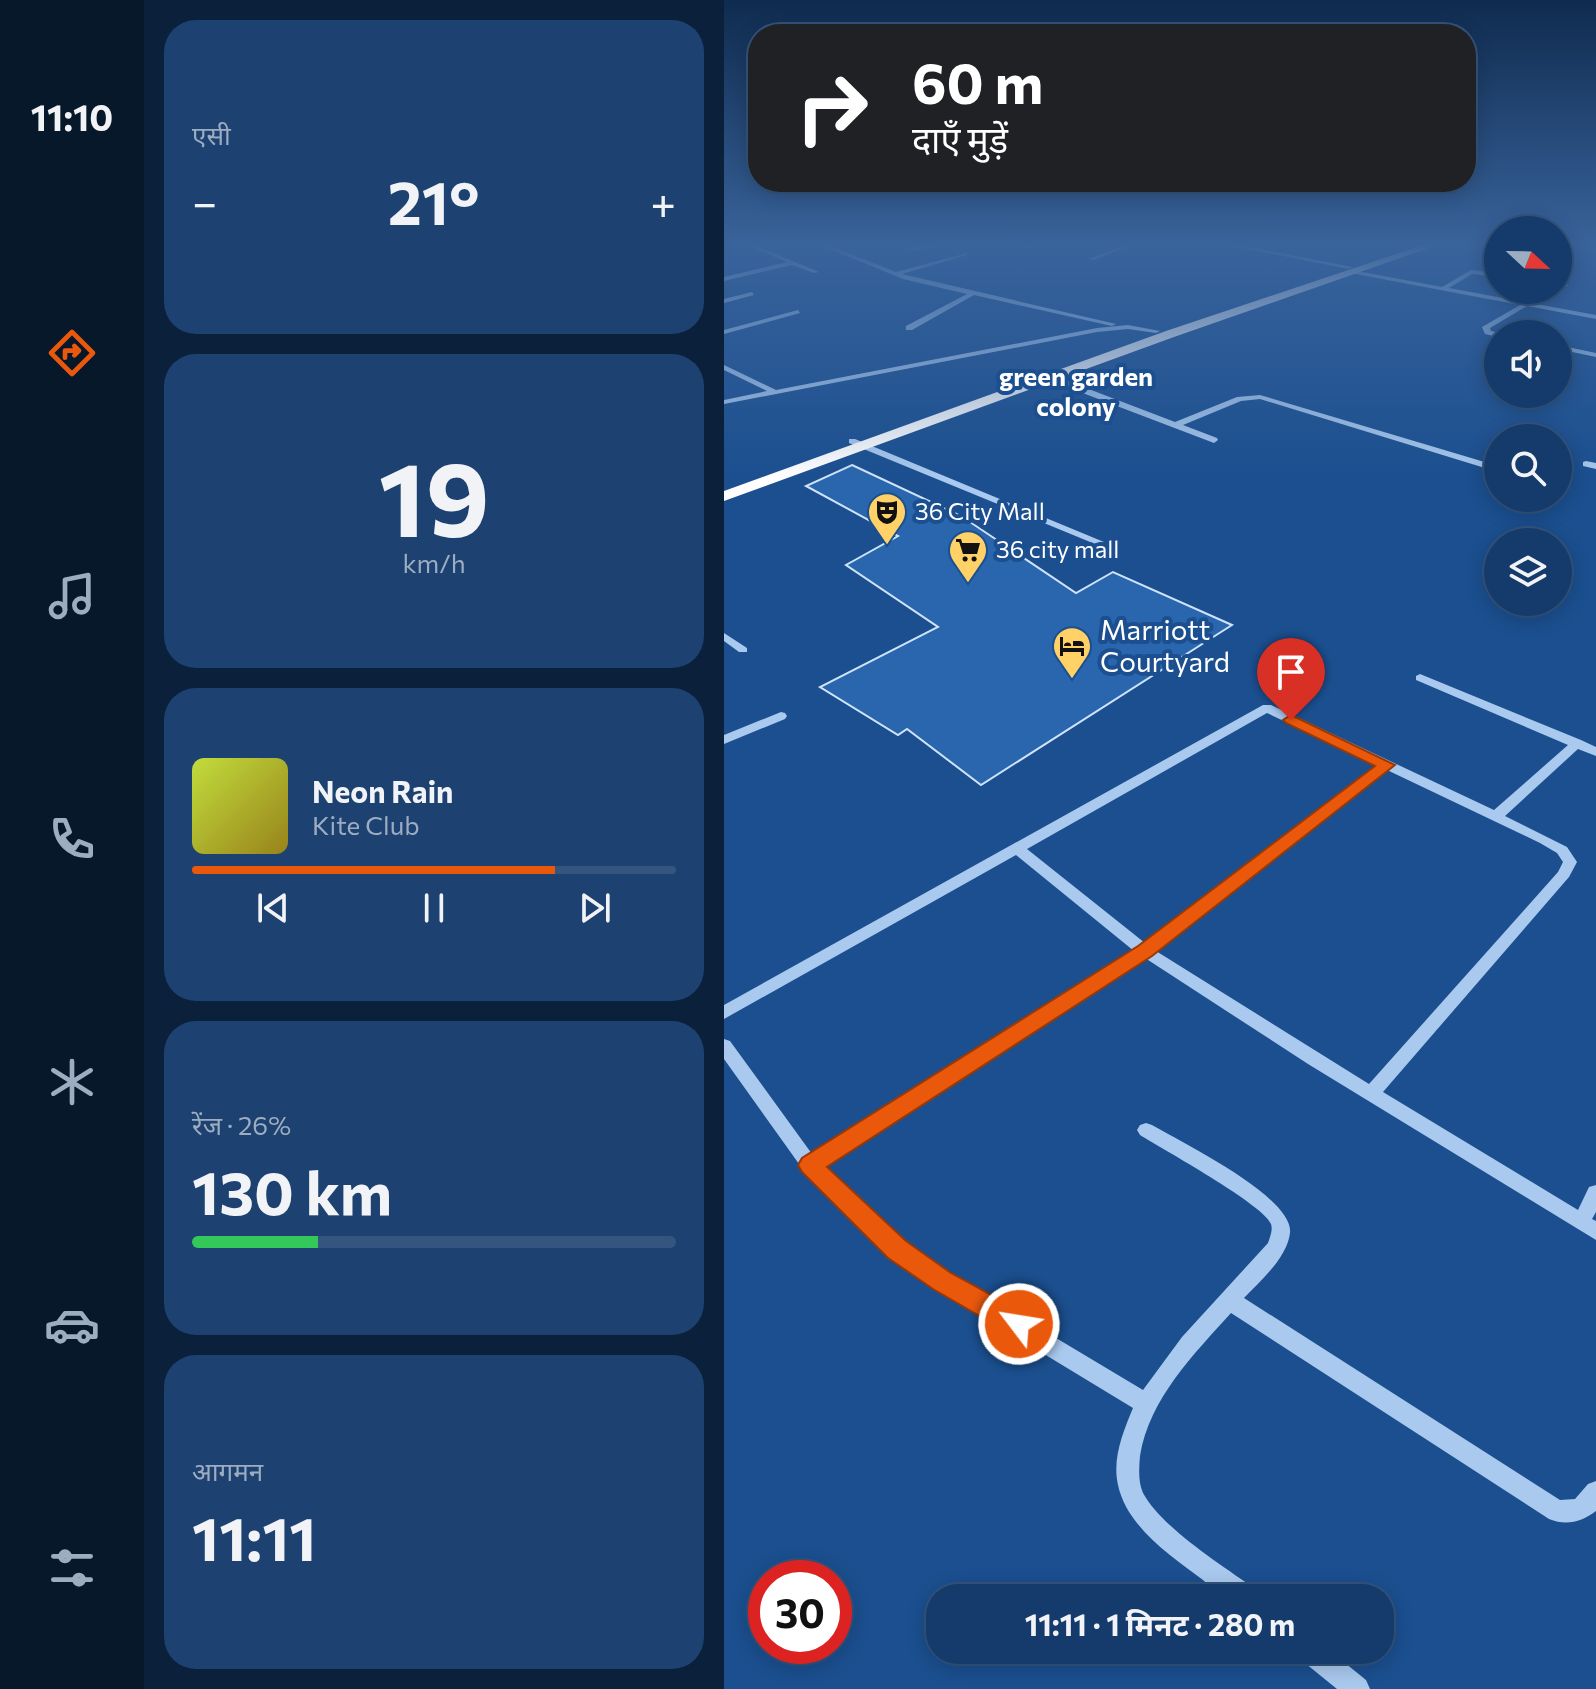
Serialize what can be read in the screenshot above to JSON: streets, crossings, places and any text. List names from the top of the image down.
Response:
{
  "districts": ["green garden colony"],
  "places": {
    "theatre": ["36 City Mall"],
    "supermarket": ["36 city mall"],
    "hotel": ["Marriott Courtyard"]
  },
  "north": "right",
  "page": {
    "tabs": "11:10",
    "tile": [
      "एसी",
      ["19", "km/h"],
      ["रेंज · 26%", "130 km"],
      ["आगमन", "11:11"]
    ],
    "turn": ["60 m", "दाएँ मुड़ें"],
    "heat": ["−", "21°", "+"],
    "song": ["Neon Rain", "Kite Club"],
    "limit": "30",
    "trip": "11:11 · 1 मिनट · 280 m"
  }
}
